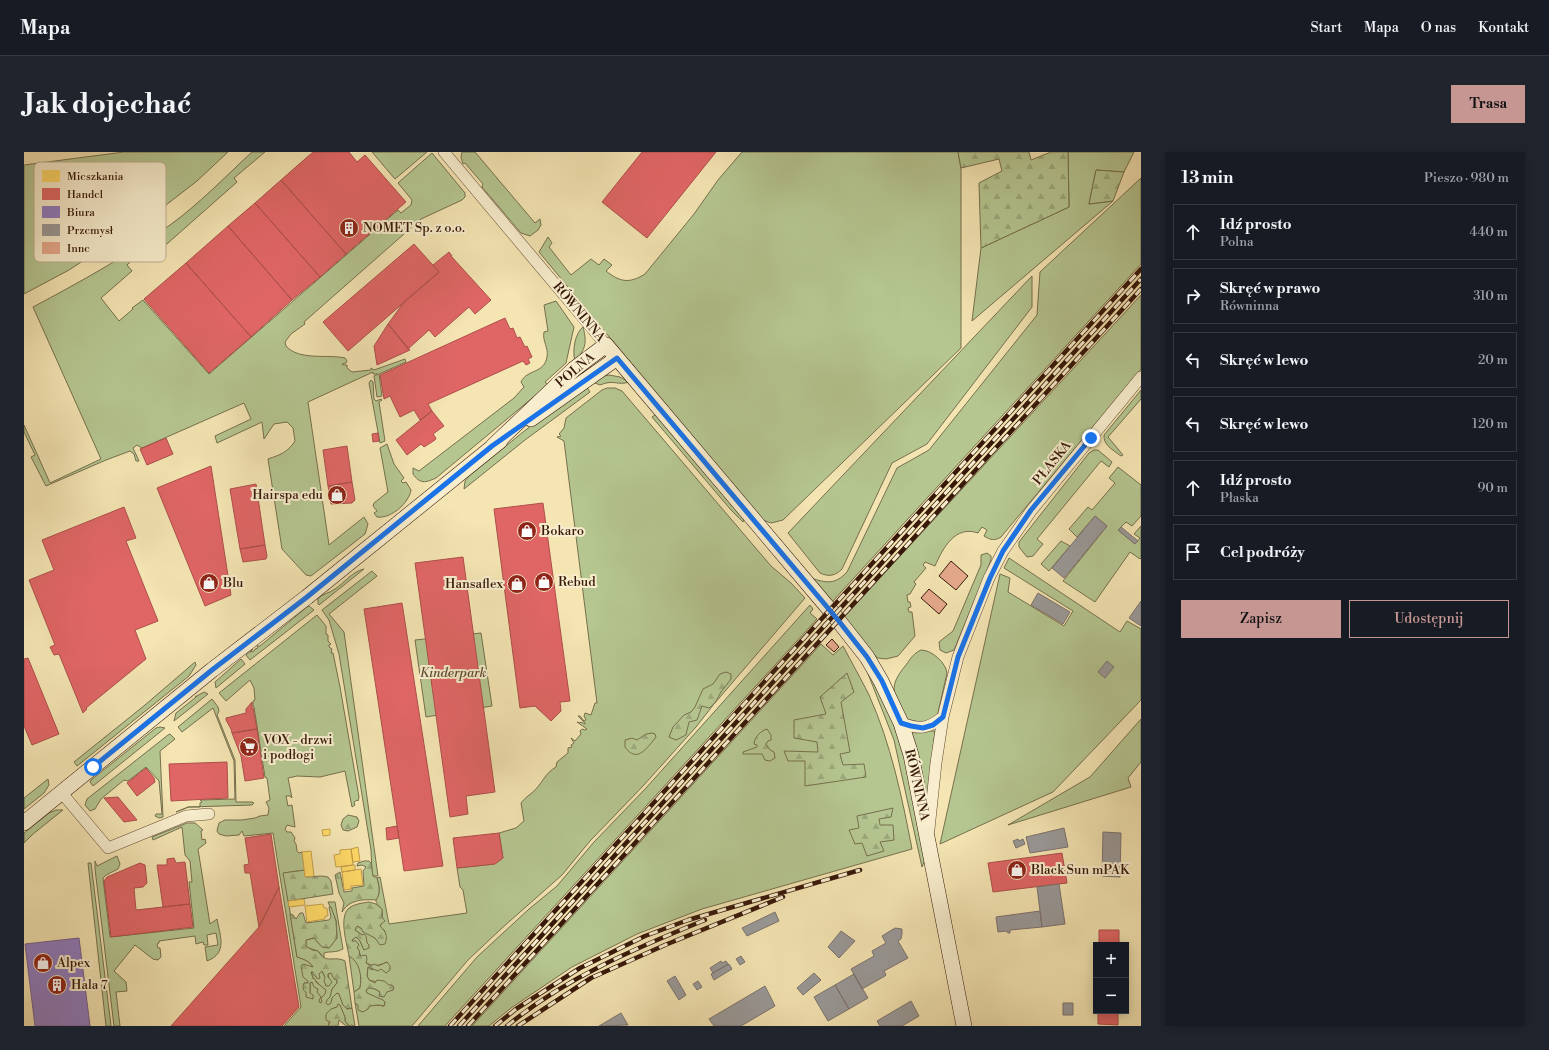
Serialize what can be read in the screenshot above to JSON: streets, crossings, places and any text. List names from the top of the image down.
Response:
{
  "streets": {
    "street": ["RÓWNINNA", "POLNA", "PŁASKA"]
  },
  "crossings": [
    ["RÓWNINNA", "POLNA"],
    ["RÓWNINNA", "PŁASKA"]
  ],
  "parks": ["Kinderpark"],
  "places": {
    "building": ["NOMET Sp. z o.o.", "Hala 7"],
    "shop": [
      "Hairspa edu",
      "Bokaro",
      "Rebud",
      "Blu",
      "Hansaflex",
      "Black Sun mPAK",
      "Alpex"
    ],
    "supermarket": ["VOX - drzwi i podłogi"]
  },
  "legend": [
    "Mieszkania",
    "Handel",
    "Biura",
    "Przemysł",
    "Inne"
  ],
  "page": {
    "header": "Mapa",
    "nav": [
      "Start",
      "Mapa",
      "O nas",
      "Kontakt"
    ],
    "buttons": [
      "Trasa",
      ["Zapisz", "Udostępnij"]
    ],
    "title": "Jak dojechać",
    "heading": ["13 min", "Pieszo · 980 m"],
    "list": [
      ["Idź prosto", "Polna", "440 m"],
      ["Skręć w prawo", "Równinna", "310 m"],
      ["Skręć w lewo", "20 m"],
      ["Skręć w lewo", "120 m"],
      ["Idź prosto", "Płaska", "90 m"],
      "Cel podróży"
    ],
    "map_buttons": ["+", "−"]
  }
}
